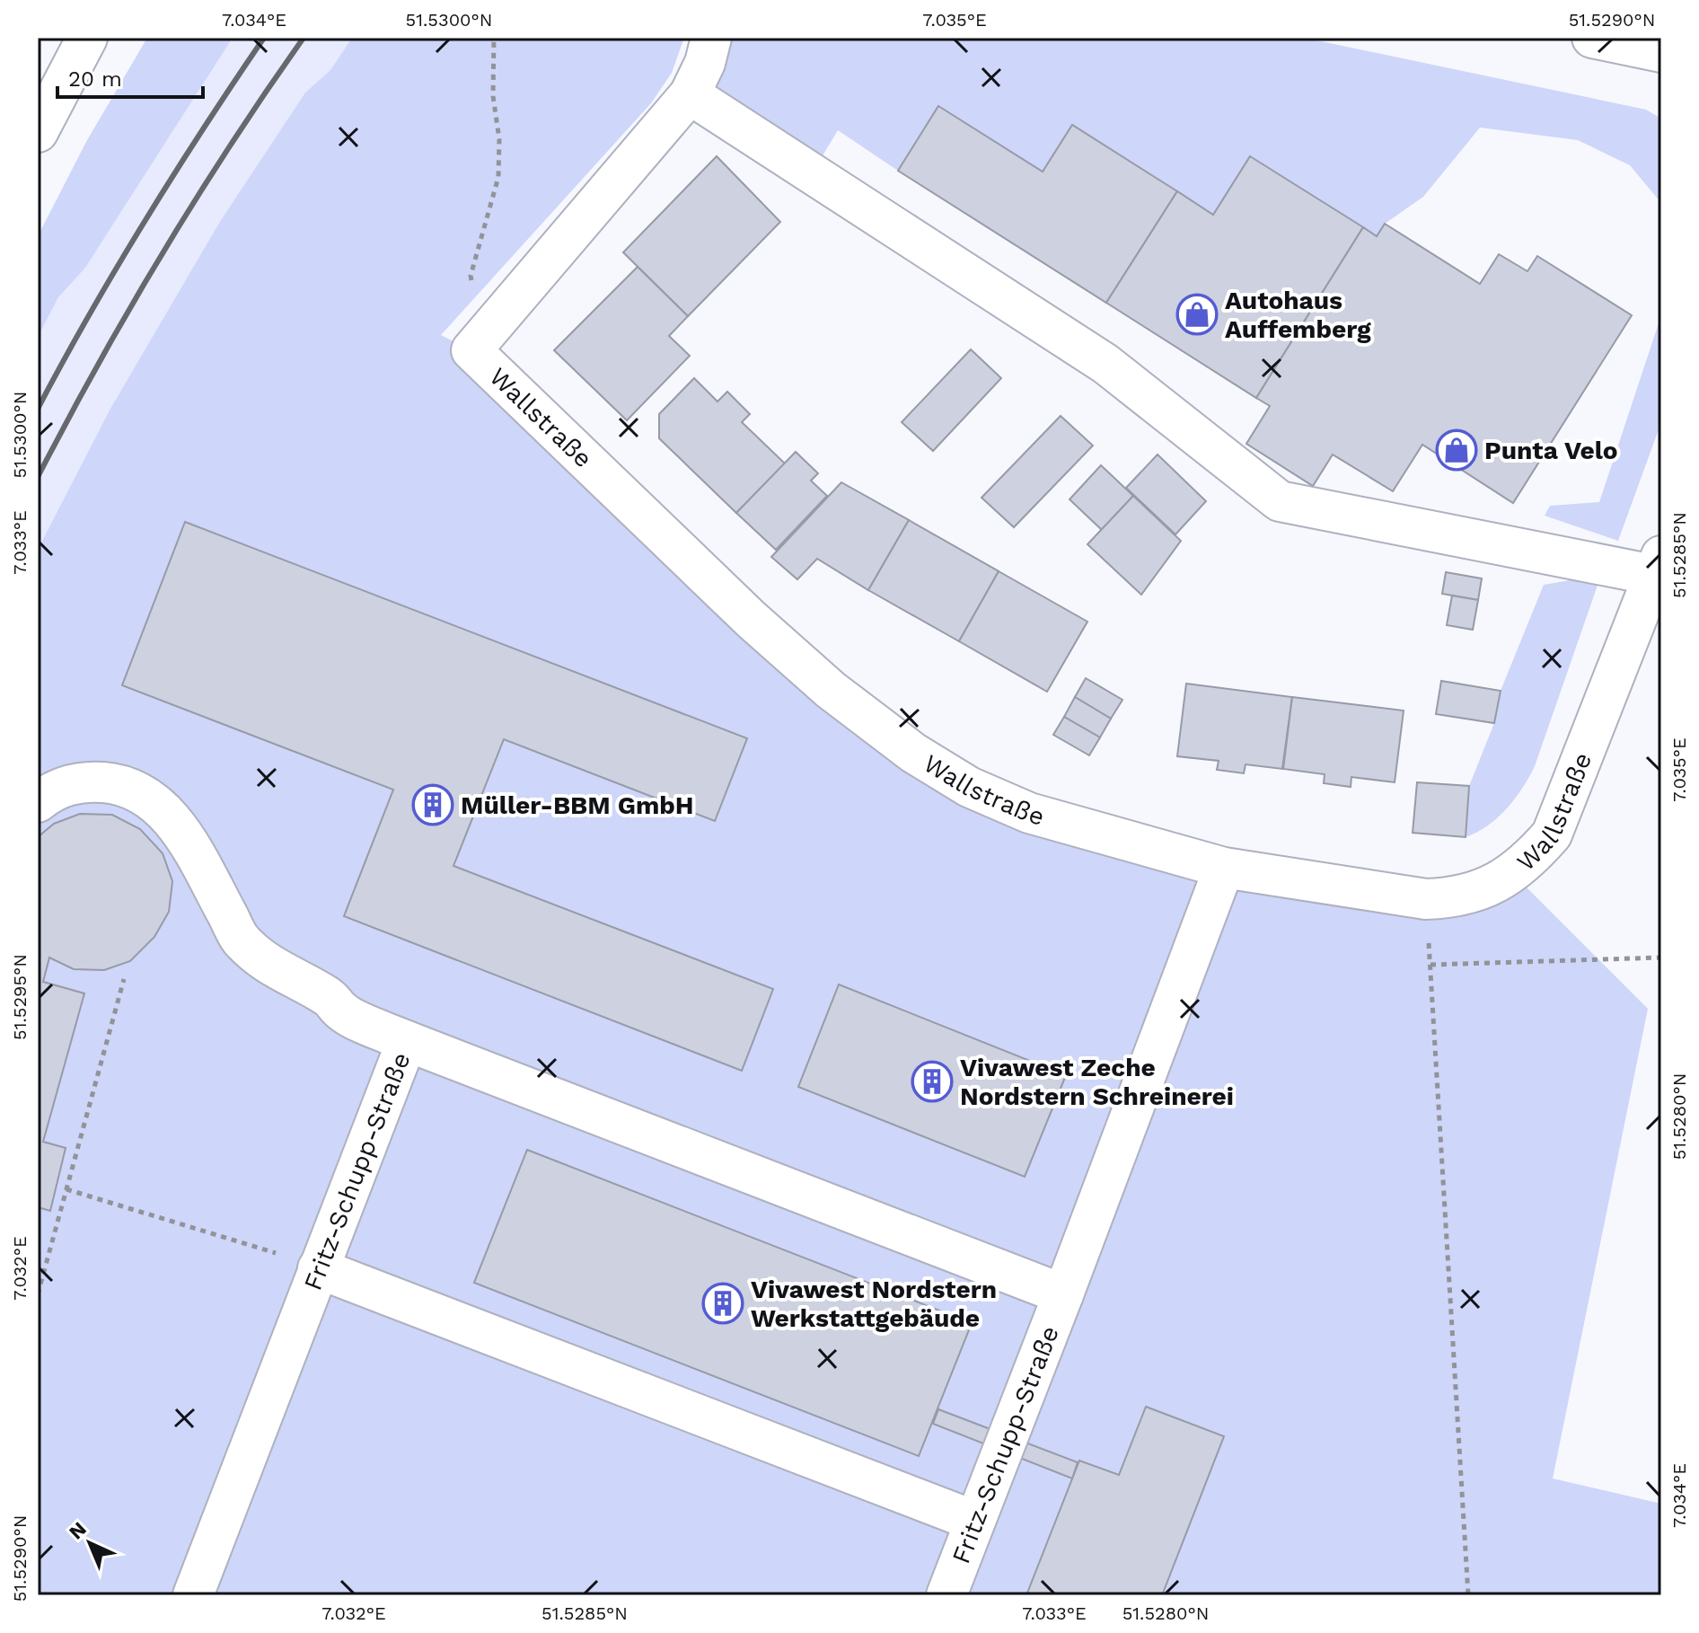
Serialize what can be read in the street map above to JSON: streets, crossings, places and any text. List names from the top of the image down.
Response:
{
  "streets": {
    "street": ["Wallstraße", "Fritz-Schupp-Straße"]
  },
  "crossings": [
    ["Wallstraße", "Fritz-Schupp-Straße"]
  ],
  "places": {
    "shop": ["Autohaus Auffemberg", "Punta Velo"],
    "building": ["Müller-BBM GmbH", "Vivawest Zeche Nordstern Schreinerei", "Vivawest Nordstern Werkstattgebäude"]
  },
  "scale_bar": "20 m",
  "north": "top left",
  "coordinates": [
    "7.034°E",
    "51.5300°N",
    "7.035°E",
    "51.5290°N",
    "7.033°E",
    "51.5285°N",
    "51.5295°N",
    "51.5280°N",
    "7.032°E"
  ]
}
